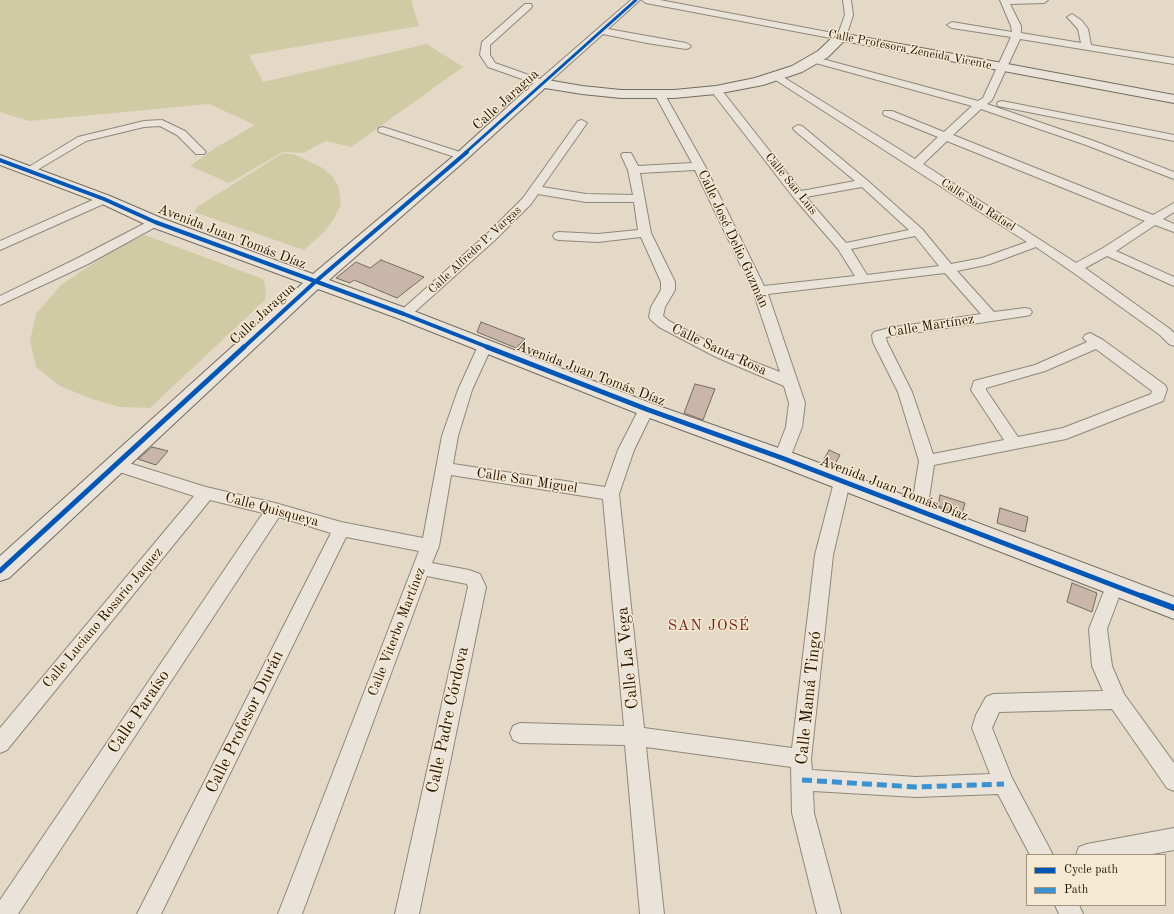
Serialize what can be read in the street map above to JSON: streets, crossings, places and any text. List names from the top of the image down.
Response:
{
  "streets": {
    "street": [
      "Calle Profesora Zeneida Vicente",
      "Calle Jaragua",
      "Calle San Luis",
      "Calle San Rafael",
      "Avenida Juan Tomás Díaz",
      "Calle José Delio Guzmán",
      "Calle Alfredo P. Vargas",
      "Calle Martínez",
      "Calle Santa Rosa",
      "Calle San Miguel",
      "Calle Quisqueya",
      "Calle Luciano Rosario Jaquez",
      "Calle Viterbo Martínez",
      "Calle La Vega",
      "Calle Mamá Tingó",
      "Calle Paraíso",
      "Calle Padre Córdova",
      "Calle Profesor Durán"
    ]
  },
  "crossings": [
    ["Calle Jaragua", "Avenida Juan Tomás Díaz"],
    ["Calle Jaragua", "Calle Quisqueya"],
    ["Avenida Juan Tomás Díaz", "Calle José Delio Guzmán"],
    ["Avenida Juan Tomás Díaz", "Calle Alfredo P. Vargas"],
    ["Avenida Juan Tomás Díaz", "Calle Martínez"],
    ["Avenida Juan Tomás Díaz", "Calle Viterbo Martínez"],
    ["Avenida Juan Tomás Díaz", "Calle La Vega"],
    ["Avenida Juan Tomás Díaz", "Calle Mamá Tingó"],
    ["Calle José Delio Guzmán", "Calle Santa Rosa"],
    ["Calle San Miguel", "Calle Viterbo Martínez"],
    ["Calle San Miguel", "Calle La Vega"],
    ["Calle Quisqueya", "Calle Luciano Rosario Jaquez"],
    ["Calle Quisqueya", "Calle Viterbo Martínez"],
    ["Calle Quisqueya", "Calle Paraíso"],
    ["Calle Quisqueya", "Calle Profesor Durán"],
    ["Calle Viterbo Martínez", "Calle Padre Córdova"]
  ],
  "districts": ["SAN JOSÉ"],
  "legend": ["Cycle path", "Path"]
}
